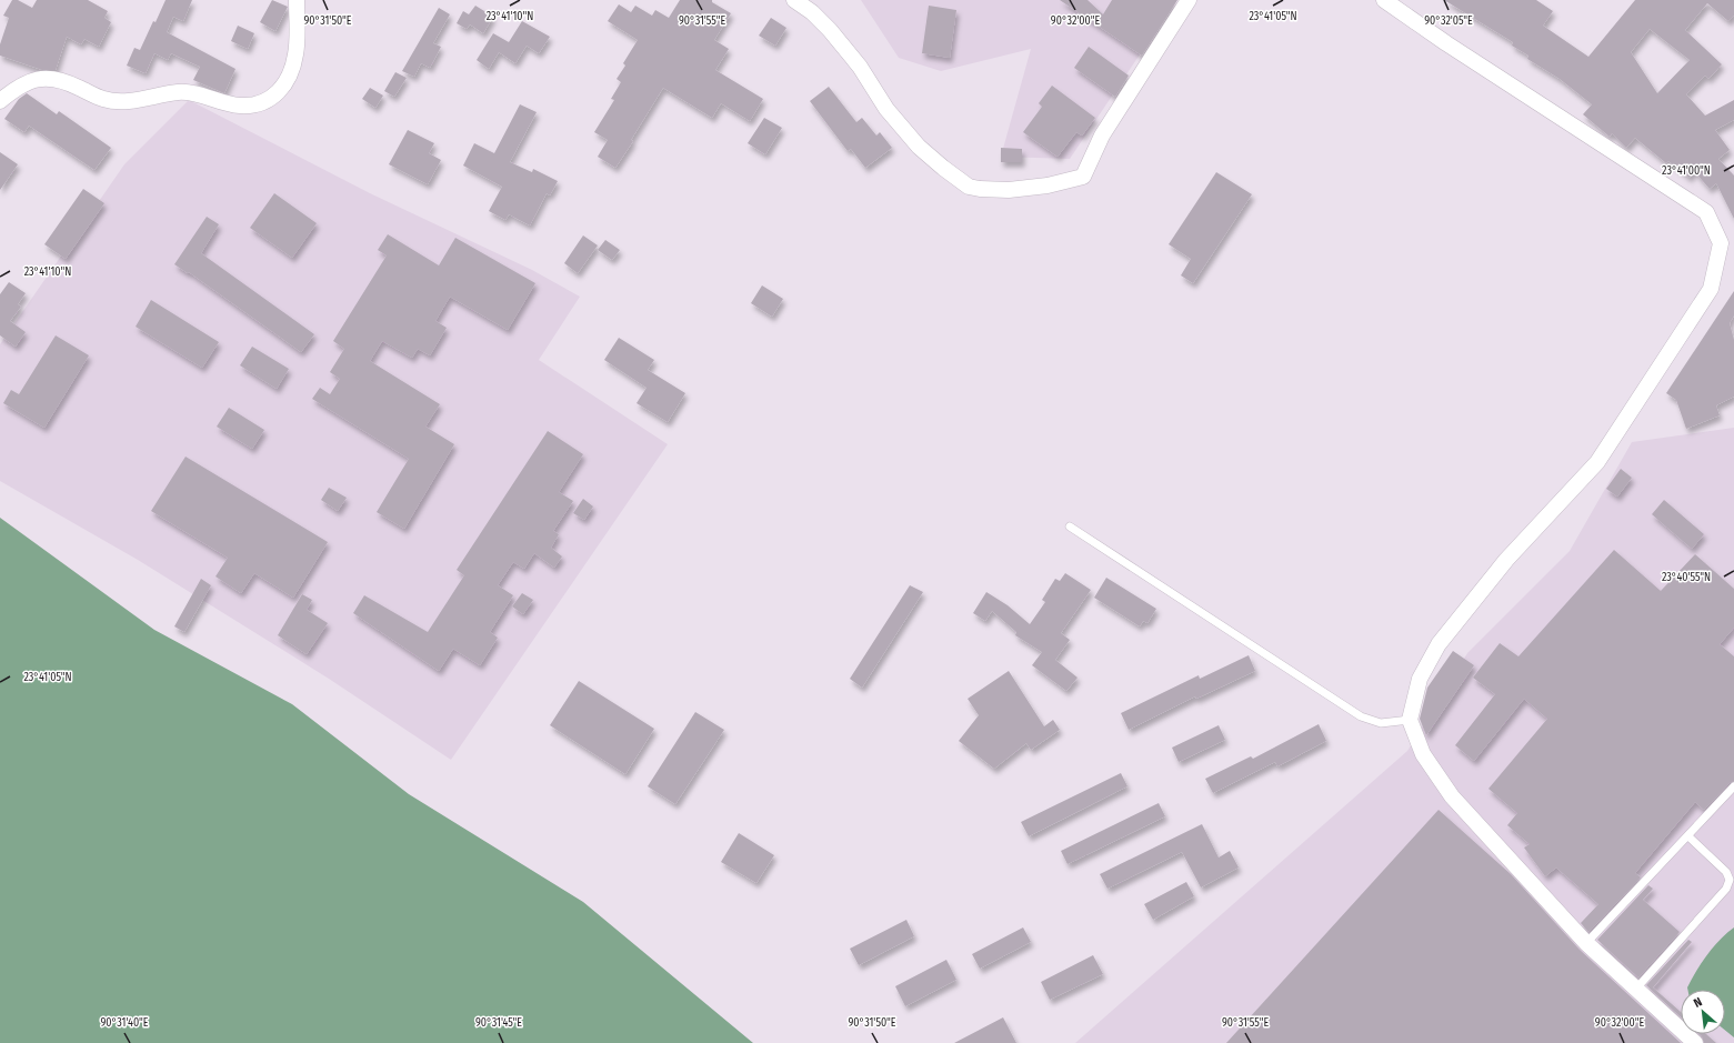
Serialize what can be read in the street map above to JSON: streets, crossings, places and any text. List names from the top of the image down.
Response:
{
  "north": "top left",
  "coordinates": [
    "23°41'10\"N",
    "23°41'05\"N",
    "90°31'50\"E",
    "90°31'55\"E",
    "90°32'00\"E",
    "90°32'05\"E",
    "23°41'00\"N",
    "23°40'55\"N",
    "90°31'40\"E",
    "90°31'45\"E"
  ]
}
